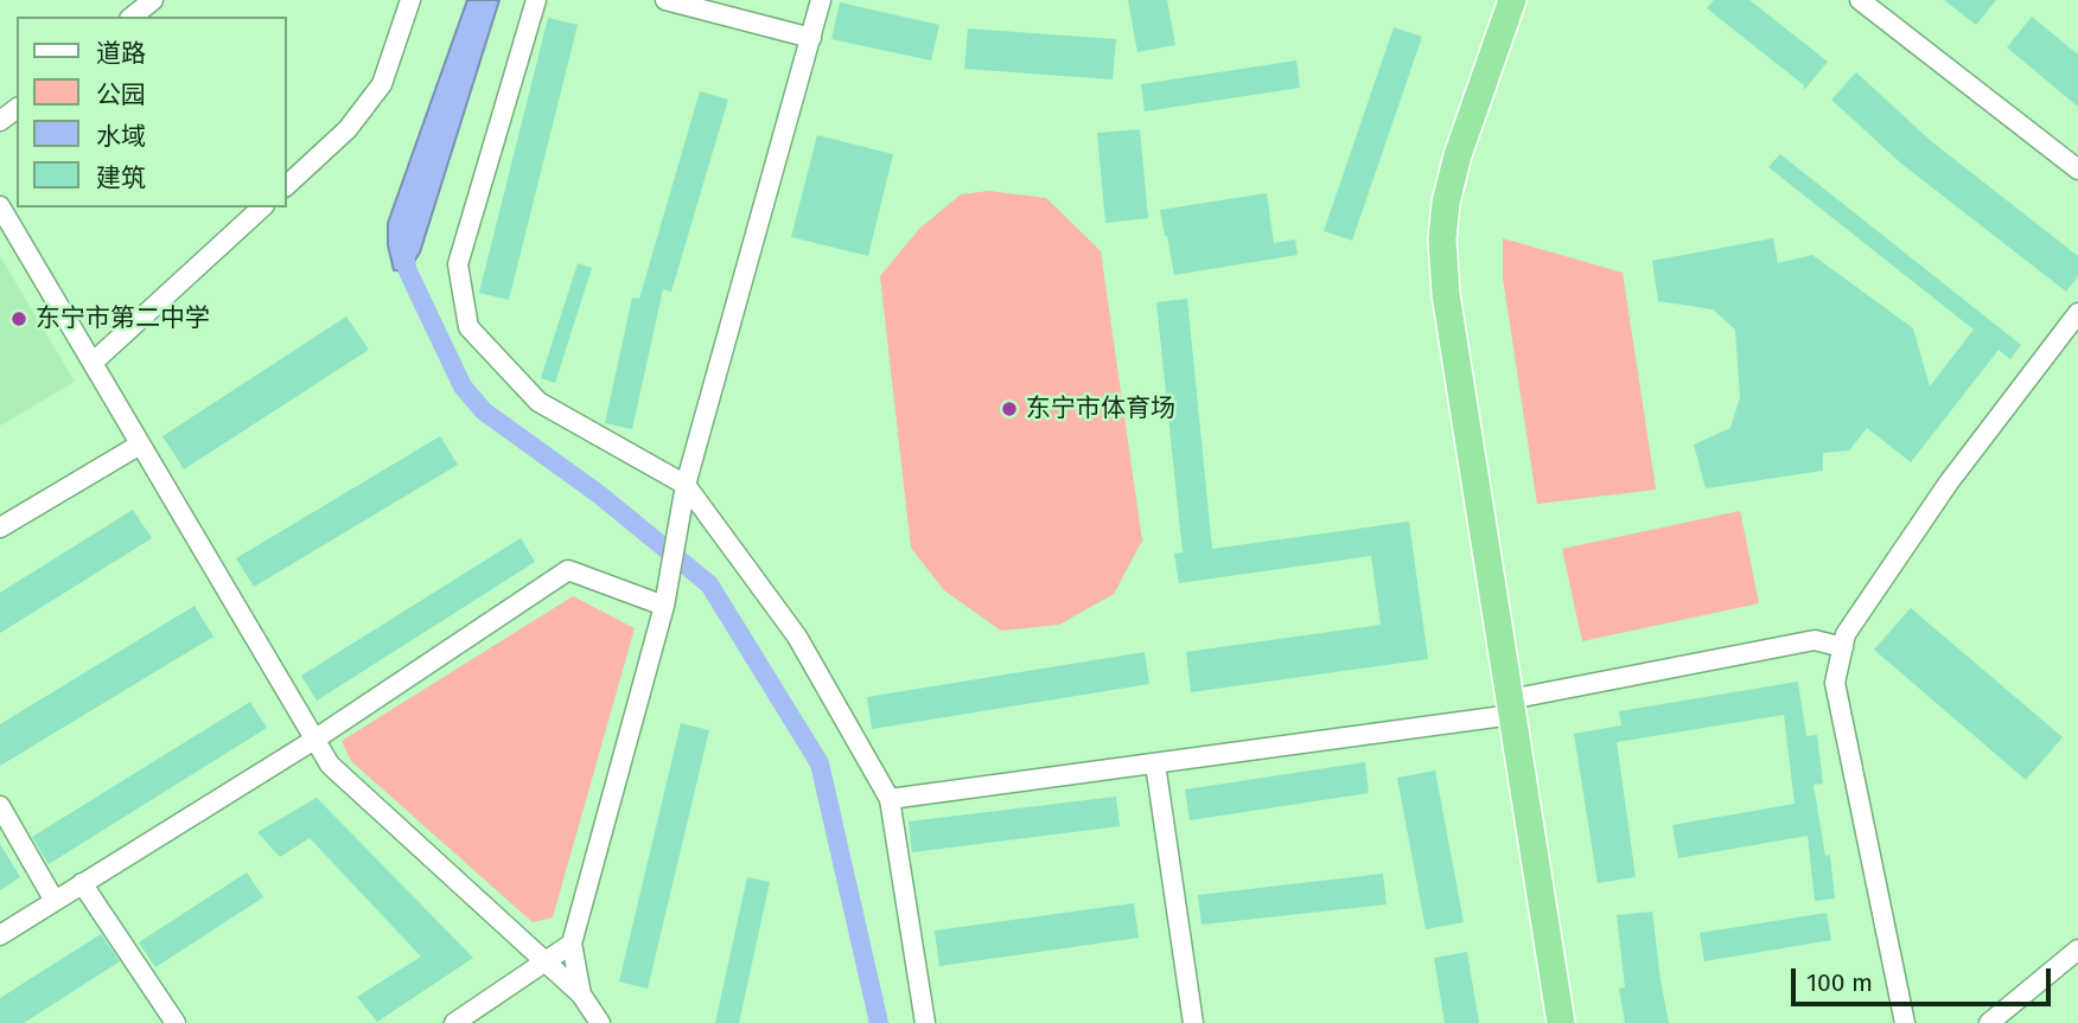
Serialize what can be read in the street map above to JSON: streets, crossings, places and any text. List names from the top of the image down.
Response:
{
  "places": ["东宁市第二中学", "东宁市体育场"],
  "legend": [
    "道路",
    "公园",
    "水域",
    "建筑"
  ],
  "scale_bar": "100 m"
}
